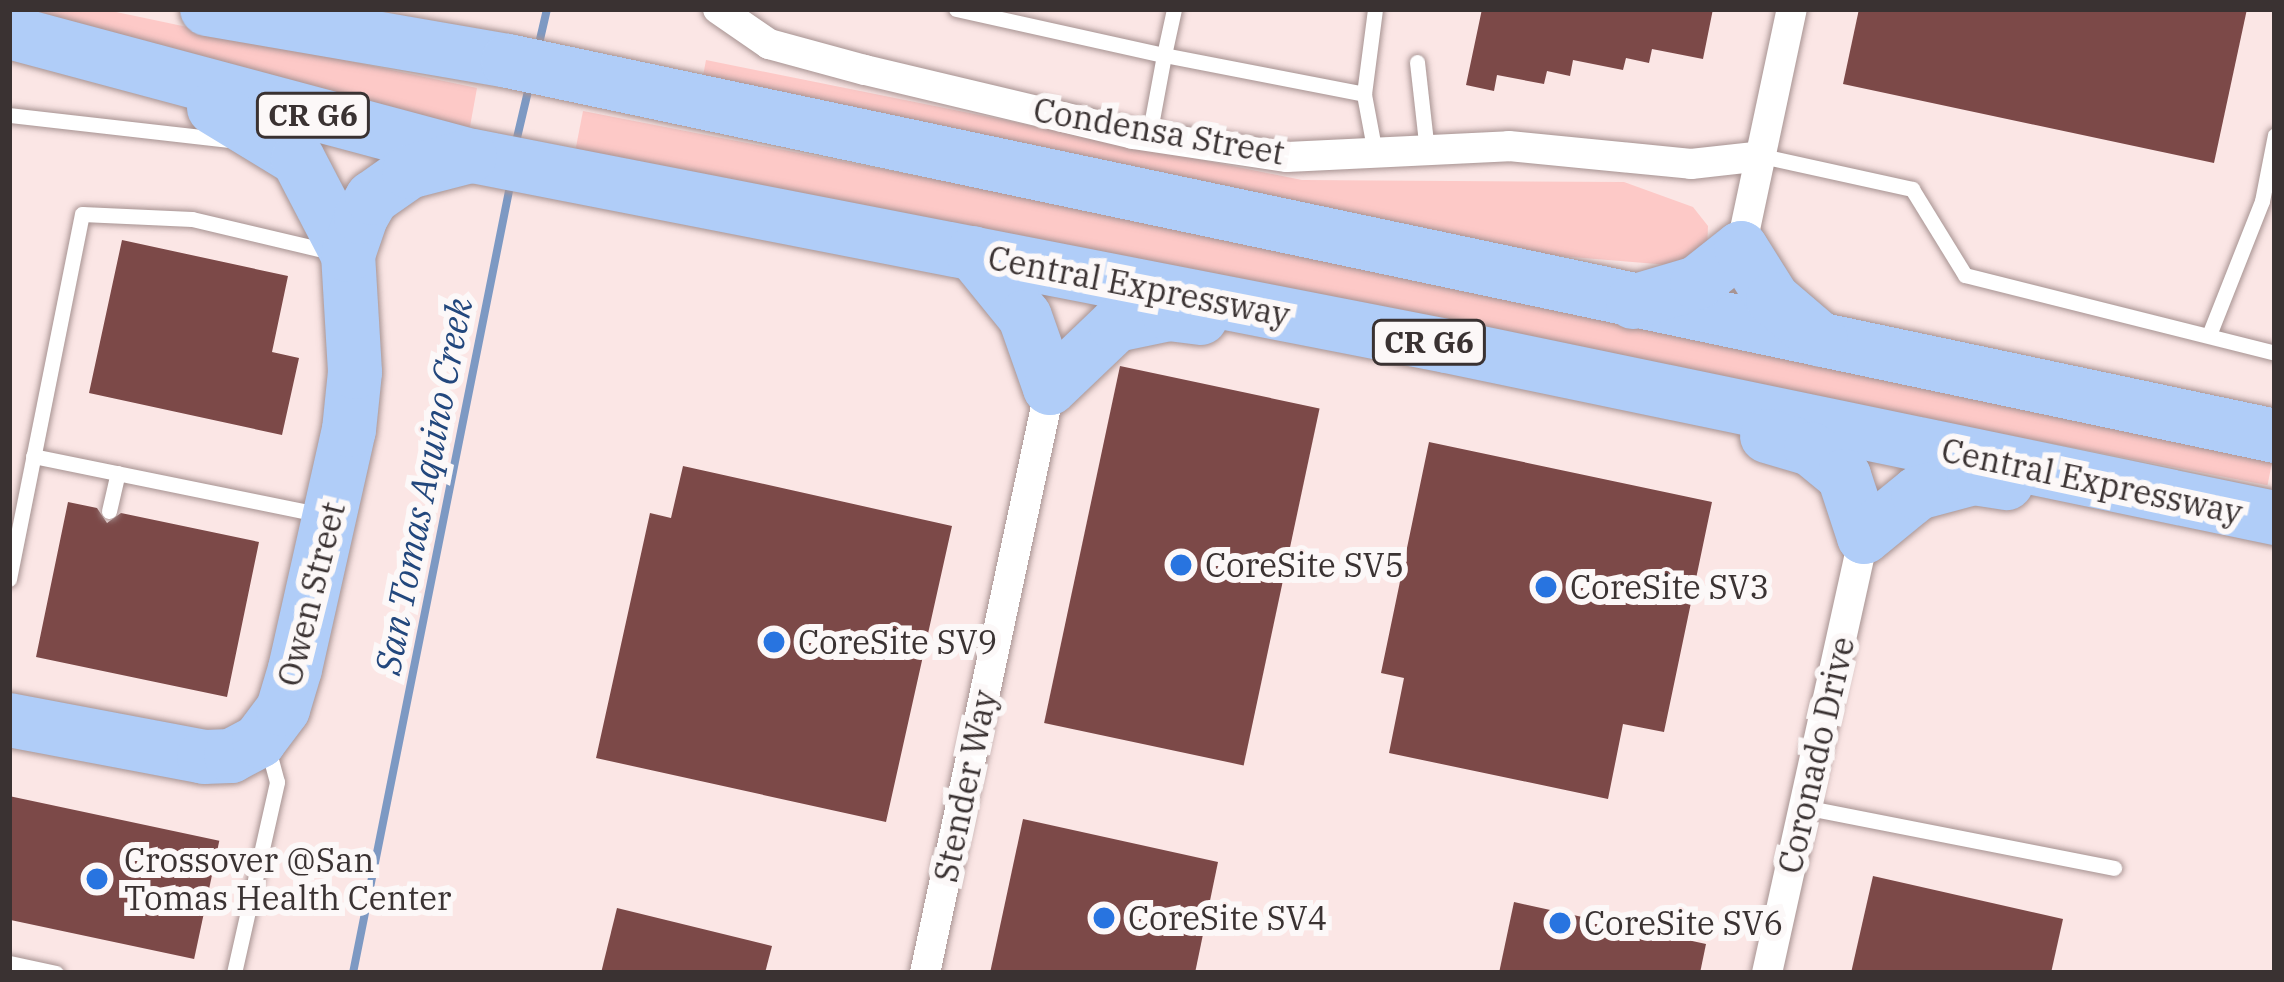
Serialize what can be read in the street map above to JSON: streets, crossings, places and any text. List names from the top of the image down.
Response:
{
  "streets": {
    "highway": ["CR G6", "Central Expressway", "Owen Street"],
    "street": ["Condensa Street", "Coronado Drive", "Stender Way"]
  },
  "water": ["San Tomas Aquino Creek"],
  "places": [
    "CoreSite SV5",
    "CoreSite SV3",
    "CoreSite SV9",
    "Crossover @San Tomas Health Center",
    "CoreSite SV4",
    "CoreSite SV6"
  ]
}
